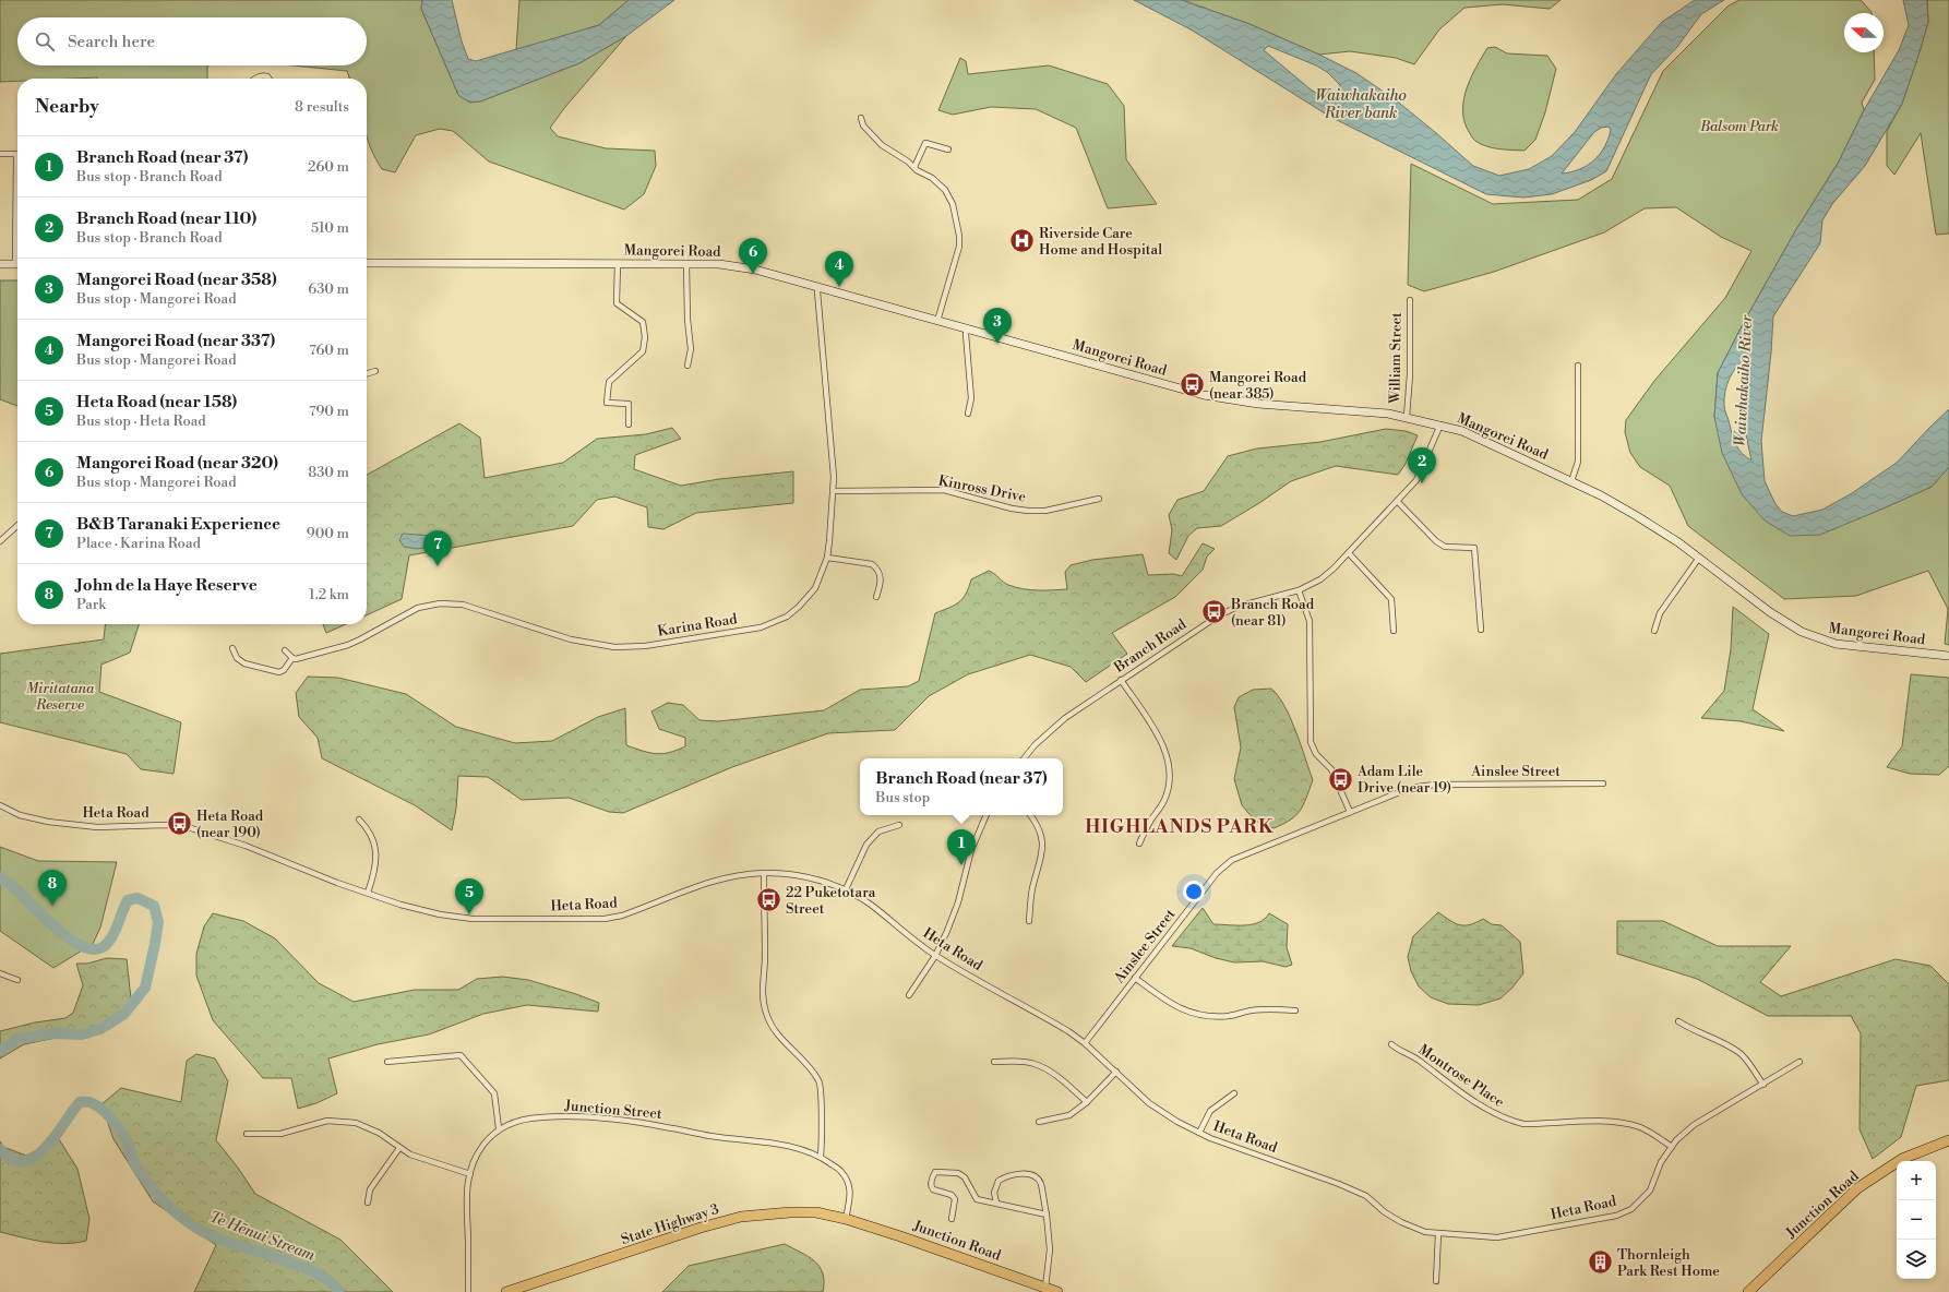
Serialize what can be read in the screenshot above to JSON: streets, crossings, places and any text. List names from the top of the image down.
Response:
{
  "streets": {
    "highway": ["Junction Road", "State Highway 3"],
    "street": [
      "Mangorei Road",
      "William Street",
      "Kinross Drive",
      "Karina Road",
      "Branch Road",
      "Ainslee Street",
      "Heta Road",
      "Montrose Place",
      "Junction Street"
    ]
  },
  "crossings": [
    ["Mangorei Road", "William Street"],
    ["Mangorei Road", "Karina Road"],
    ["Mangorei Road", "Branch Road"],
    ["Kinross Drive", "Karina Road"],
    ["Ainslee Street", "Heta Road"],
    ["Heta Road", "Montrose Place"],
    ["Junction Street", "Junction Road"],
    ["Junction Street", "State Highway 3"],
    ["Junction Road", "State Highway 3"]
  ],
  "districts": ["HIGHLANDS PARK"],
  "water": ["Waiwhakaiho River bank", "Waiwhakaiho River", "Te Hēnui Stream"],
  "parks": ["Balsom Park", "Miritatana Reserve"],
  "places": {
    "hospital": ["Riverside Care Home and Hospital"],
    "bus stop": [
      "Mangorei Road (near 385)",
      "Branch Road (near 81)",
      "Adam Lile Drive (near 19)",
      "Heta Road (near 190)",
      "22 Puketotara Street"
    ],
    "building": ["Thornleigh Park Rest Home"]
  },
  "north": "left",
  "page": {
    "search": "Search here",
    "heading": ["Nearby", "8 results"],
    "list": [
      {
        "mark": "1",
        "name": "Branch Road (near 37)",
        "note": "Bus stop · Branch Road",
        "value": "260 m"
      },
      {
        "mark": "2",
        "name": "Branch Road (near 110)",
        "note": "Bus stop · Branch Road",
        "value": "510 m"
      },
      {
        "mark": "3",
        "name": "Mangorei Road (near 358)",
        "note": "Bus stop · Mangorei Road",
        "value": "630 m"
      },
      {
        "mark": "4",
        "name": "Mangorei Road (near 337)",
        "note": "Bus stop · Mangorei Road",
        "value": "760 m"
      },
      {
        "mark": "5",
        "name": "Heta Road (near 158)",
        "note": "Bus stop · Heta Road",
        "value": "790 m"
      },
      {
        "mark": "6",
        "name": "Mangorei Road (near 320)",
        "note": "Bus stop · Mangorei Road",
        "value": "830 m"
      },
      {
        "mark": "7",
        "name": "B&B Taranaki Experience",
        "note": "Place · Karina Road",
        "value": "900 m"
      },
      {
        "mark": "8",
        "name": "John de la Haye Reserve",
        "note": "Park",
        "value": "1.2 km"
      }
    ],
    "pins": [
      "6",
      "4",
      "3",
      "2",
      "7",
      "1",
      "8",
      "5"
    ],
    "popup": ["Branch Road (near 37)", "Bus stop"],
    "map_buttons": ["+", "−"]
  }
}
